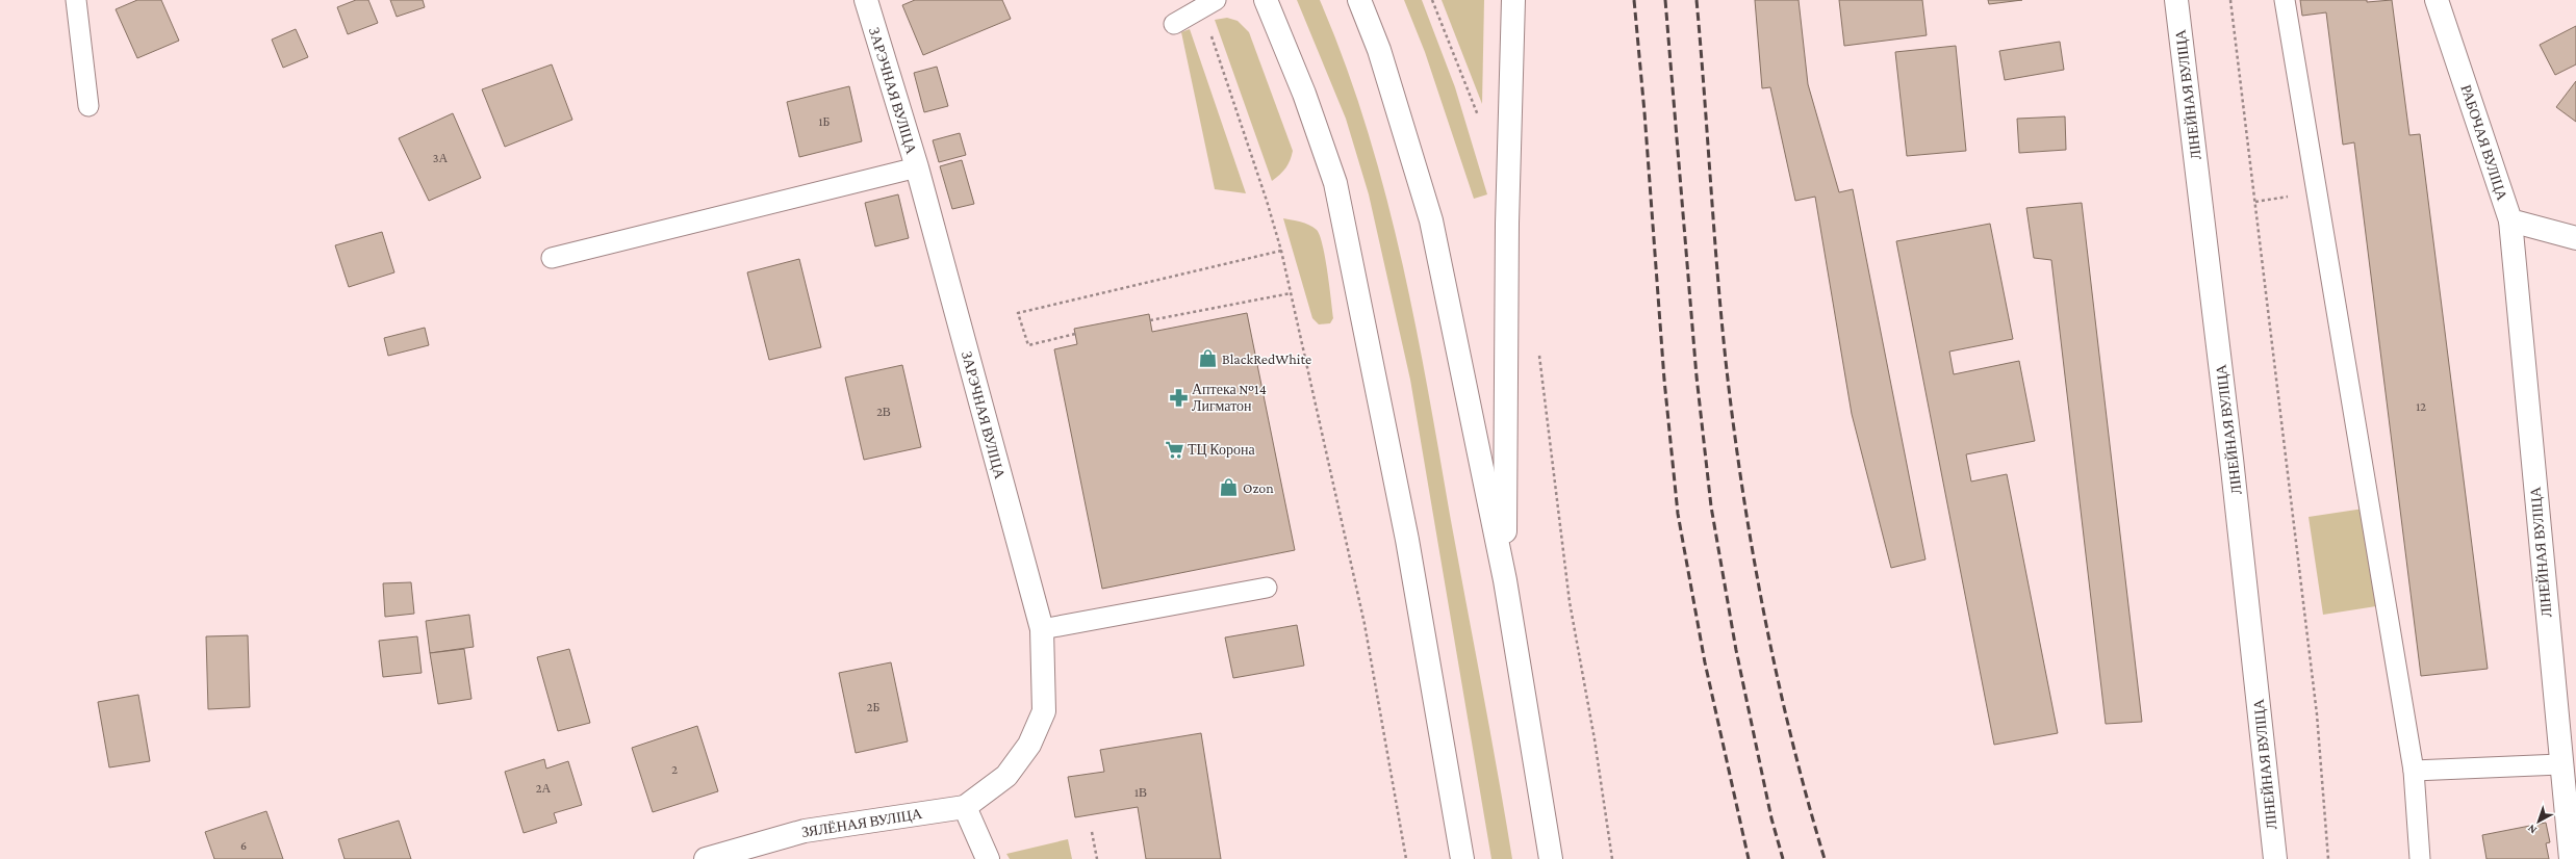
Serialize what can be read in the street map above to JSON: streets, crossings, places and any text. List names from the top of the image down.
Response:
{
  "streets": {
    "main road": [
      "ЗАРЭЧНАЯ ВУЛІЦА",
      "ЛІНЕЙНАЯ ВУЛІЦА",
      "РАБОЧАЯ ВУЛІЦА",
      "ЗЯЛЁНАЯ ВУЛІЦА"
    ]
  },
  "crossings": [
    ["ЗАРЭЧНАЯ ВУЛІЦА", "ЗЯЛЁНАЯ ВУЛІЦА"],
    ["ЛІНЕЙНАЯ ВУЛІЦА", "РАБОЧАЯ ВУЛІЦА"]
  ],
  "places": {
    "shop": ["BlackRedWhite", "Ozon"],
    "pharmacy": ["Аптека №14 Лигматон"],
    "supermarket": ["ТЦ Корона"]
  },
  "house_numbers": [
    "1Б",
    "3А",
    "12",
    "2В",
    "2Б",
    "2",
    "2А",
    "1В",
    "6"
  ],
  "north": "bottom left"
}
